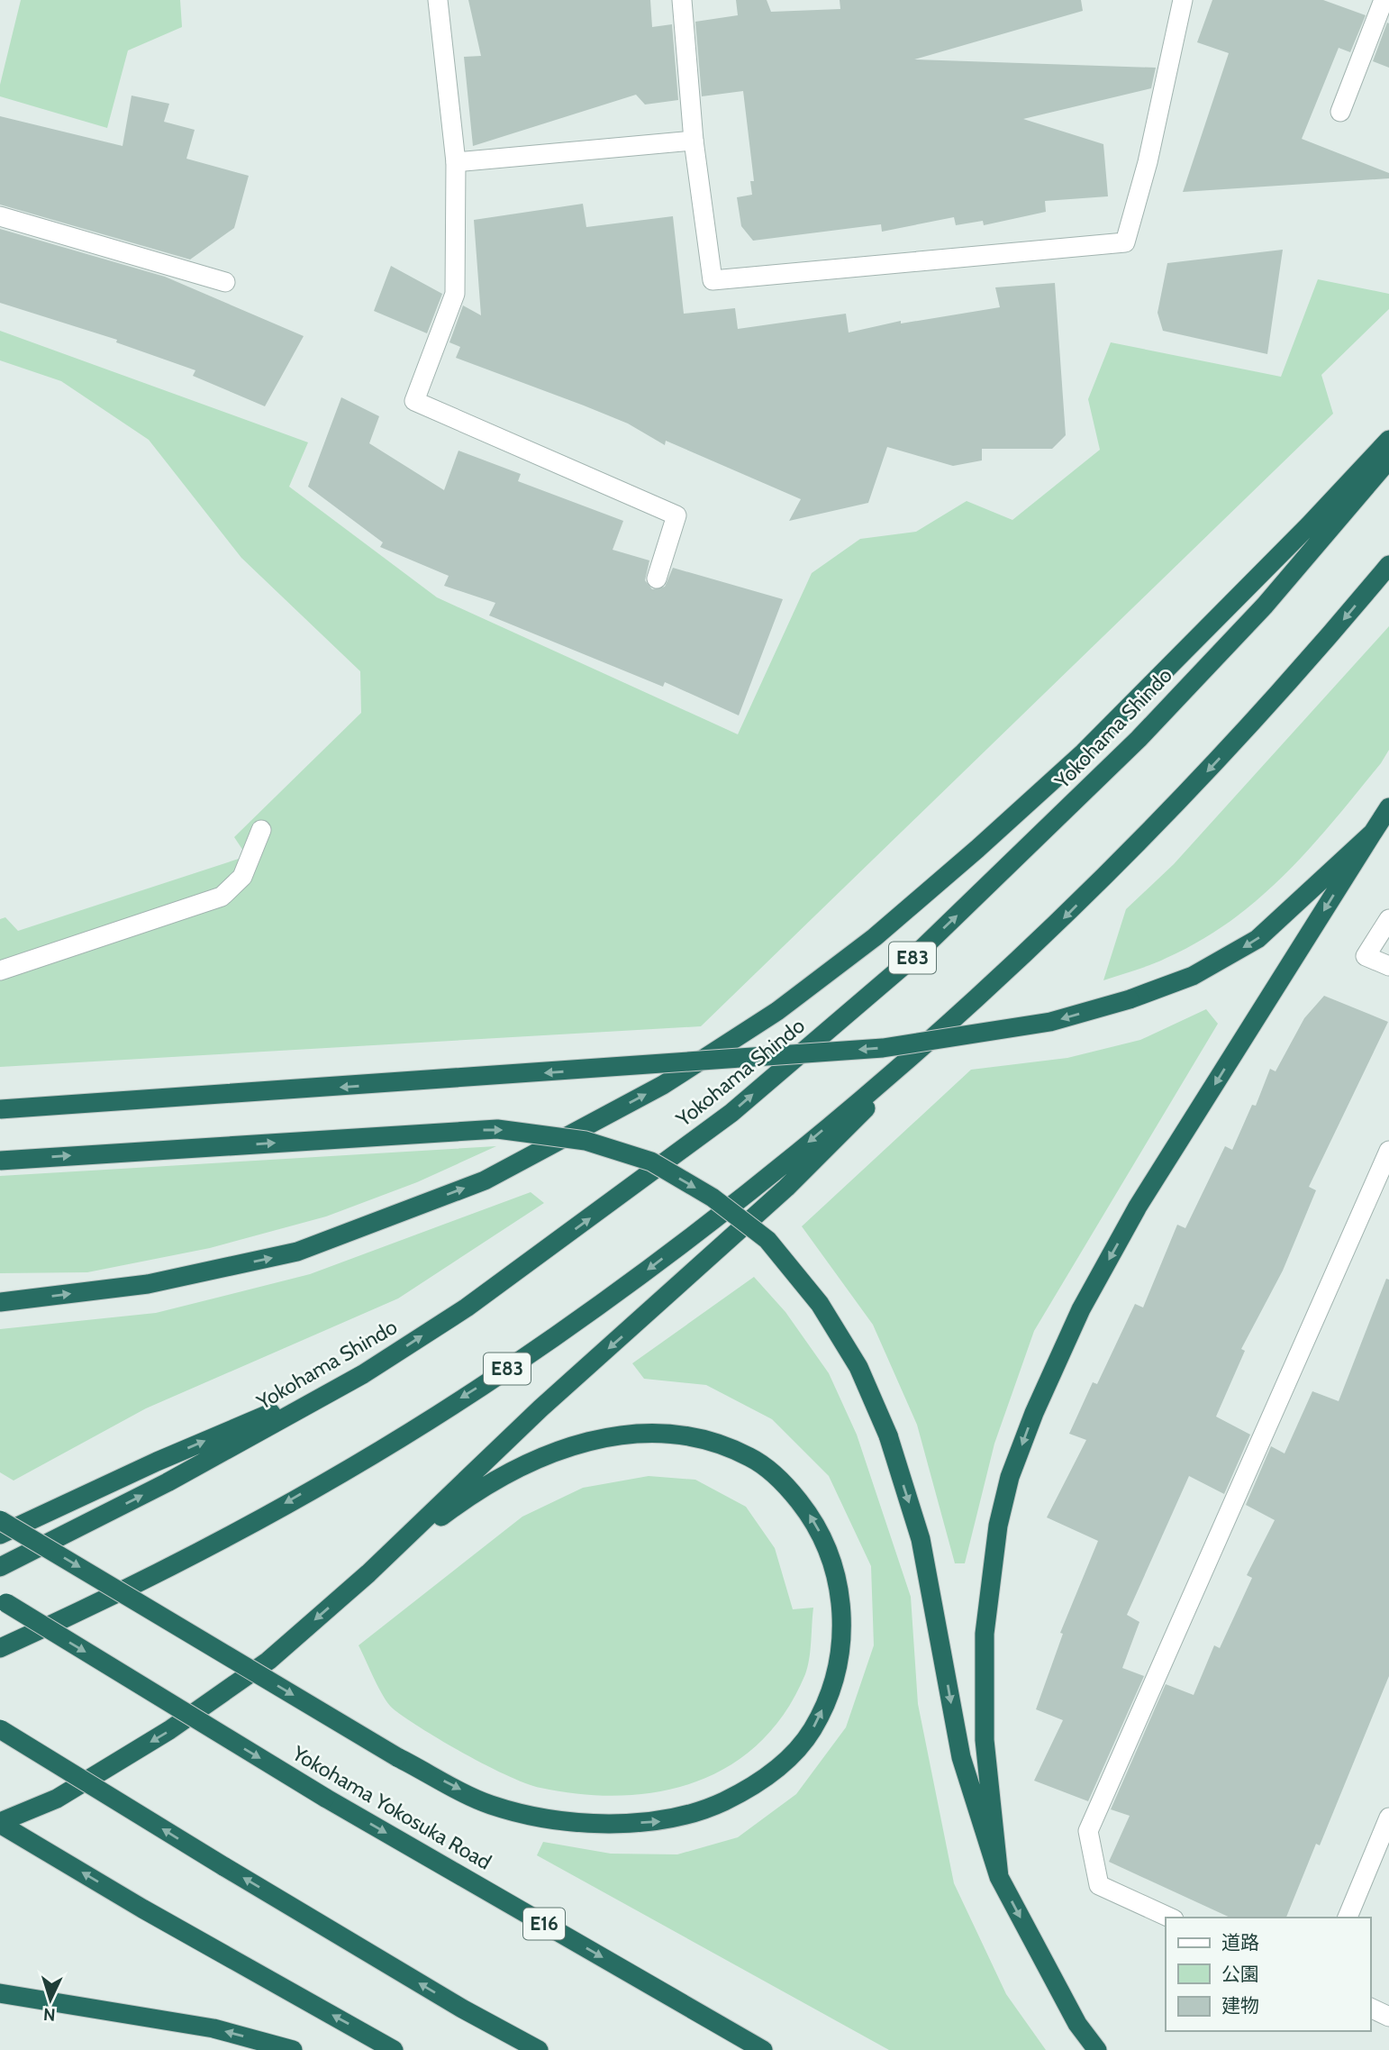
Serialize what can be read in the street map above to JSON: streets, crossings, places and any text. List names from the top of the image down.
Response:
{
  "streets": {
    "highway": [
      "Yokohama Shindo",
      "E83",
      "Yokohama Yokosuka Road",
      "E16"
    ]
  },
  "legend": ["道路", "公園", "建物"],
  "north": "bottom"
}
